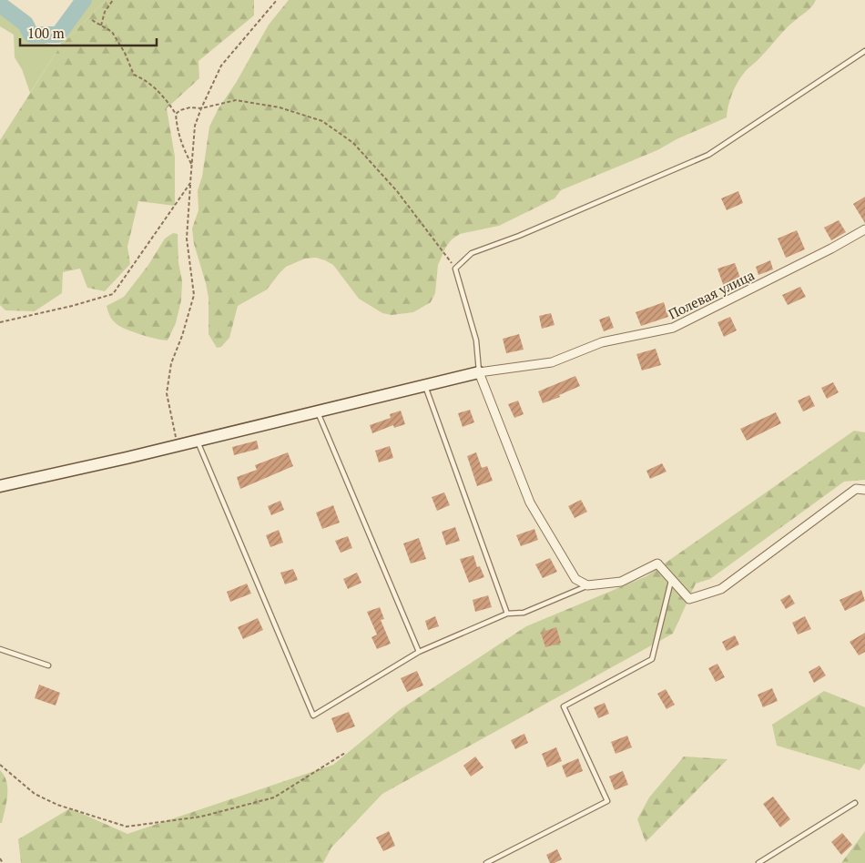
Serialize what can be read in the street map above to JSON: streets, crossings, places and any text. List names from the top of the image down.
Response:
{
  "streets": {
    "street": ["Полевая улица"]
  },
  "scale_bar": "100 m"
}
